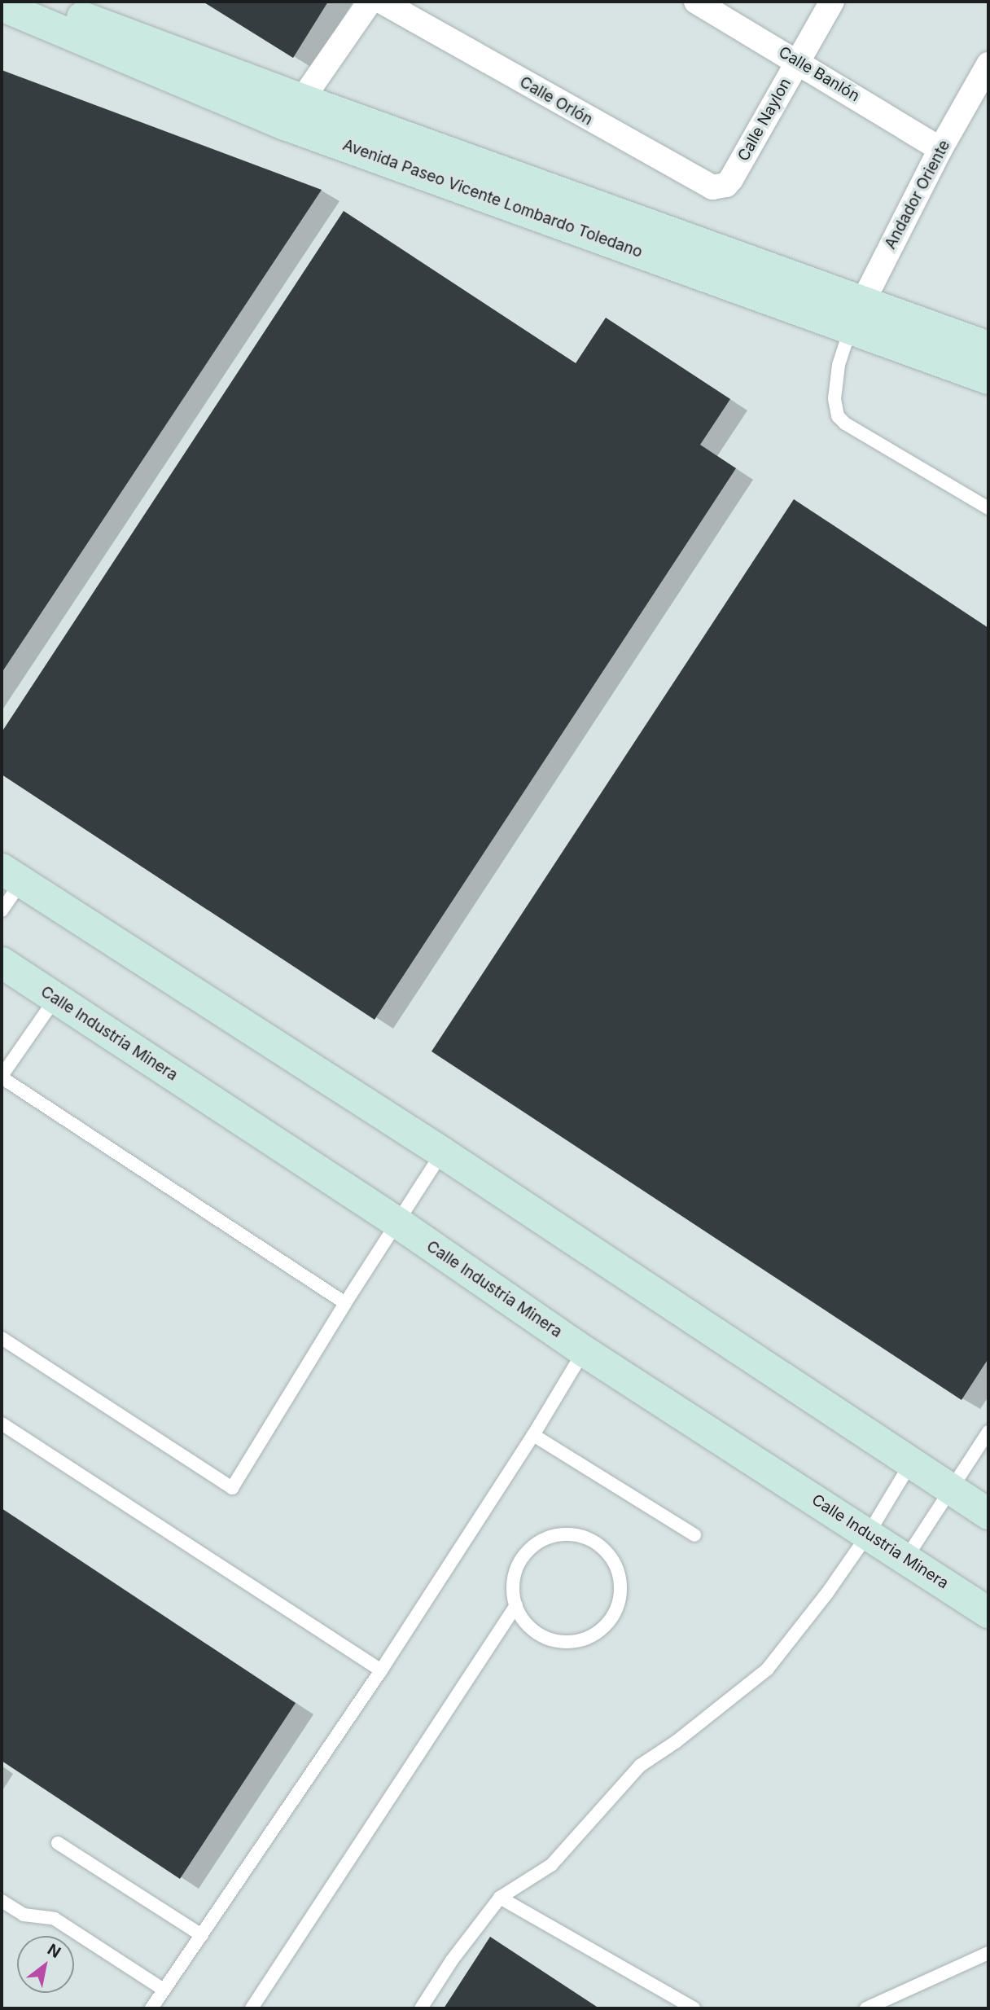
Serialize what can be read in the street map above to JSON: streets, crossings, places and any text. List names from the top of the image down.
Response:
{
  "streets": {
    "main road": ["Avenida Paseo Vicente Lombardo Toledano", "Calle Industria Minera"],
    "street": [
      "Calle Banlón",
      "Calle Orlón",
      "Calle Naylon",
      "Andador Oriente"
    ]
  },
  "crossings": [
    ["Calle Banlón", "Calle Naylon"],
    ["Calle Banlón", "Andador Oriente"],
    ["Calle Orlón", "Calle Naylon"],
    ["Andador Oriente", "Avenida Paseo Vicente Lombardo Toledano"]
  ],
  "north": "top right"
}
